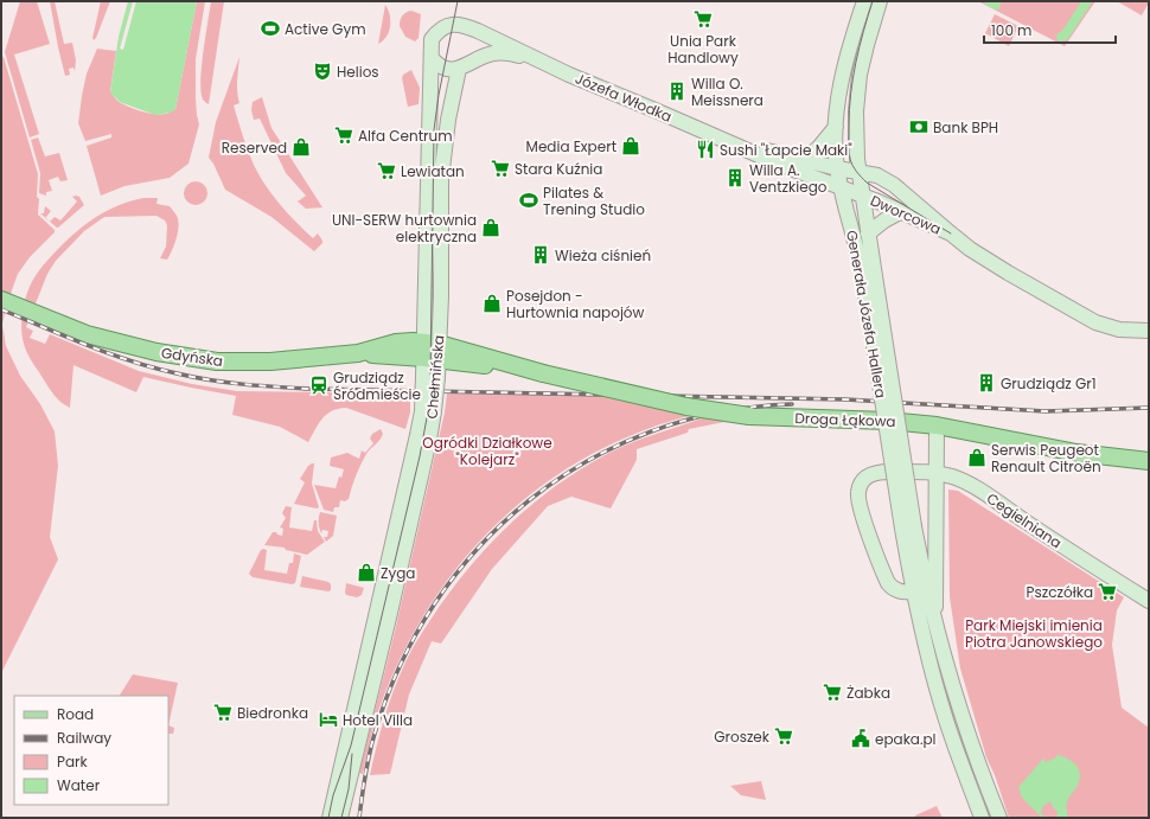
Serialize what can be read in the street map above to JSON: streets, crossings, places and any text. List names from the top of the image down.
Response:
{
  "streets": {
    "main road": [
      "Józefa Włodka",
      "Dworcowa",
      "Generała Józefa Hallera",
      "Gdyńska",
      "Chełmińska",
      "Droga Łąkowa",
      "Cegielniana"
    ]
  },
  "crossings": [
    ["Józefa Włodka", "Dworcowa"],
    ["Józefa Włodka", "Generała Józefa Hallera"],
    ["Józefa Włodka", "Chełmińska"],
    ["Dworcowa", "Generała Józefa Hallera"],
    ["Generała Józefa Hallera", "Cegielniana"],
    ["Gdyńska", "Chełmińska"],
    ["Gdyńska", "Droga Łąkowa"],
    ["Chełmińska", "Droga Łąkowa"]
  ],
  "parks": ["Ogródki Działkowe \"Kolejarz\"", "Park Miejski imienia Piotra Janowskiego"],
  "places": {
    "supermarket": [
      "Unia Park Handlowy",
      "Alfa Centrum",
      "Stara Kuźnia",
      "Lewiatan",
      "Pszczółka",
      "Żabka",
      "Biedronka",
      "Groszek"
    ],
    "sports": ["Active Gym", "Pilates & Trening Studio"],
    "theatre": ["Helios"],
    "building": [
      "Willa O. Meissnera",
      "Willa A. Ventzkiego",
      "Wieża ciśnień",
      "Grudziądz Gr1"
    ],
    "bank": ["Bank BPH"],
    "shop": [
      "Media Expert",
      "Reserved",
      "UNI-SERW hurtownia elektryczna",
      "Posejdon - Hurtownia napojów",
      "Serwis Peugeot Renault Citroën",
      "Zyga"
    ],
    "restaurant": ["Sushi \"Łapcie Maki\""],
    "station": ["Grudziądz Śródmieście"],
    "hotel": ["Hotel Villa"],
    "public building": ["epaka.pl"]
  },
  "legend": [
    "Road",
    "Railway",
    "Park",
    "Water"
  ],
  "scale_bar": "100 m"
}
